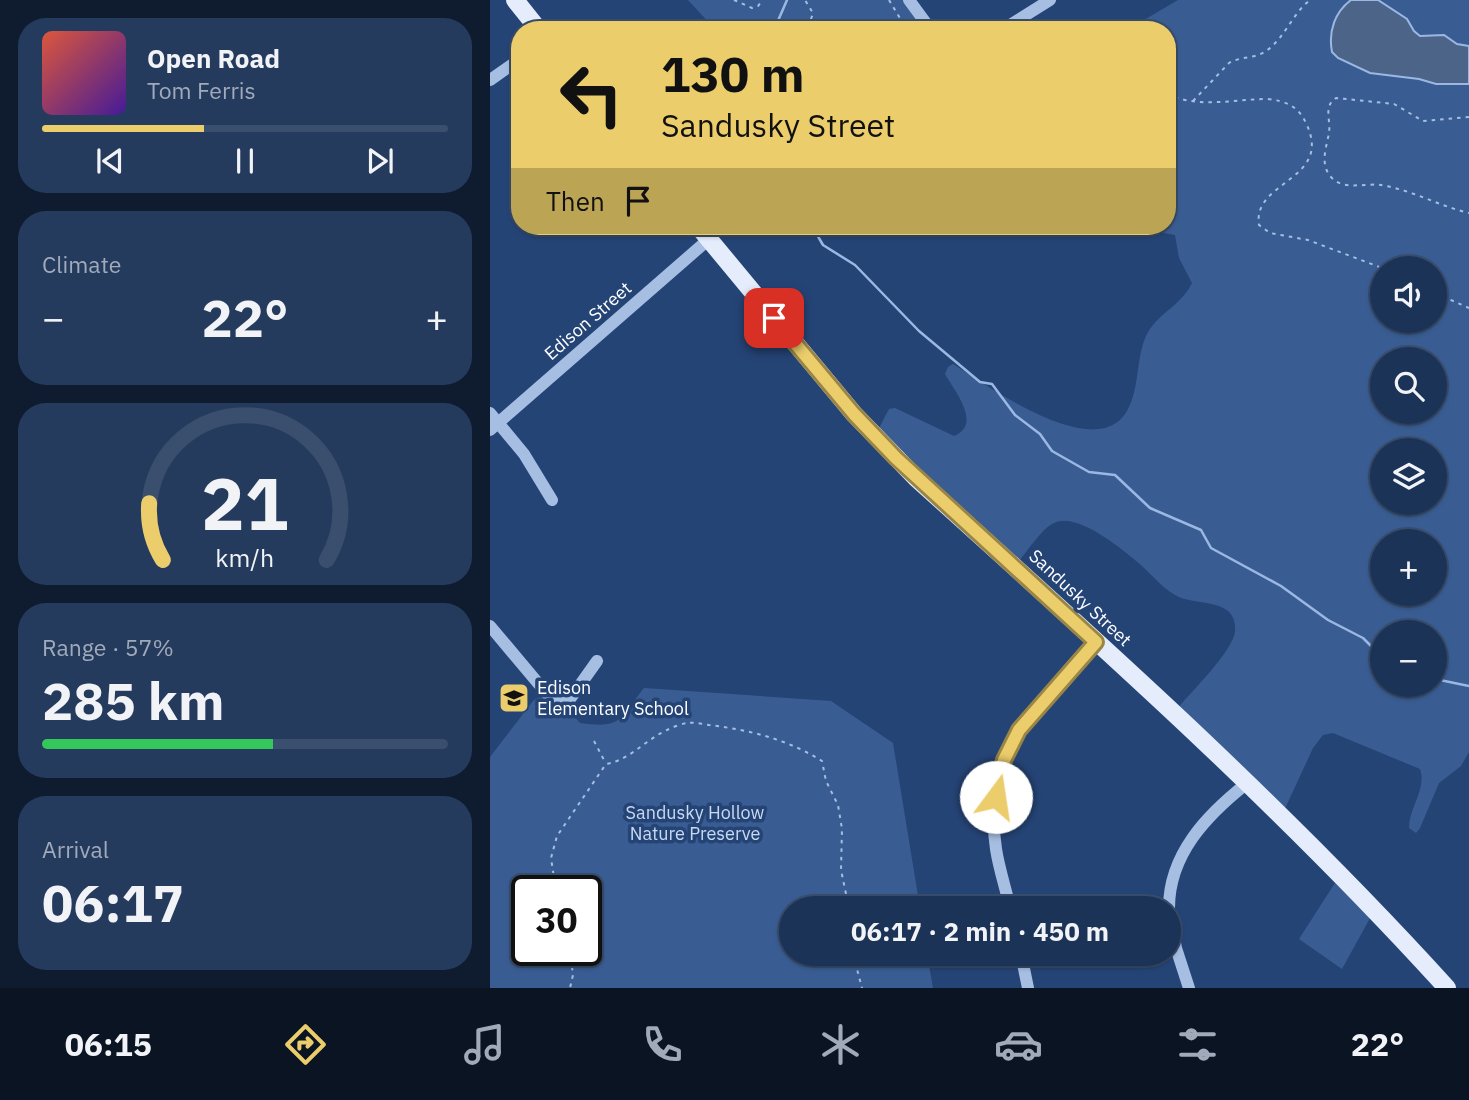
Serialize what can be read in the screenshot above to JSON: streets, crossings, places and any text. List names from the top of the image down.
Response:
{
  "streets": {
    "main road": ["Sandusky Street"],
    "street": ["Edison Street"]
  },
  "parks": ["Sandusky Hollow Nature Preserve"],
  "places": {
    "school or university": ["Edison Elementary School"]
  },
  "page": {
    "turn": ["130 m", "Sandusky Street"],
    "song": ["Open Road", "Tom Ferris"],
    "then": "Then",
    "tile": [
      "Climate",
      ["Range · 57%", "285 km"],
      ["Arrival", "06:17"]
    ],
    "map_buttons": ["+", "−"],
    "heat": ["−", "22°", "+"],
    "limit": "30",
    "trip": "06:17 · 2 min · 450 m",
    "tabs": ["06:15", "22°"],
    "gauge": ["21", "km/h"]
  }
}
